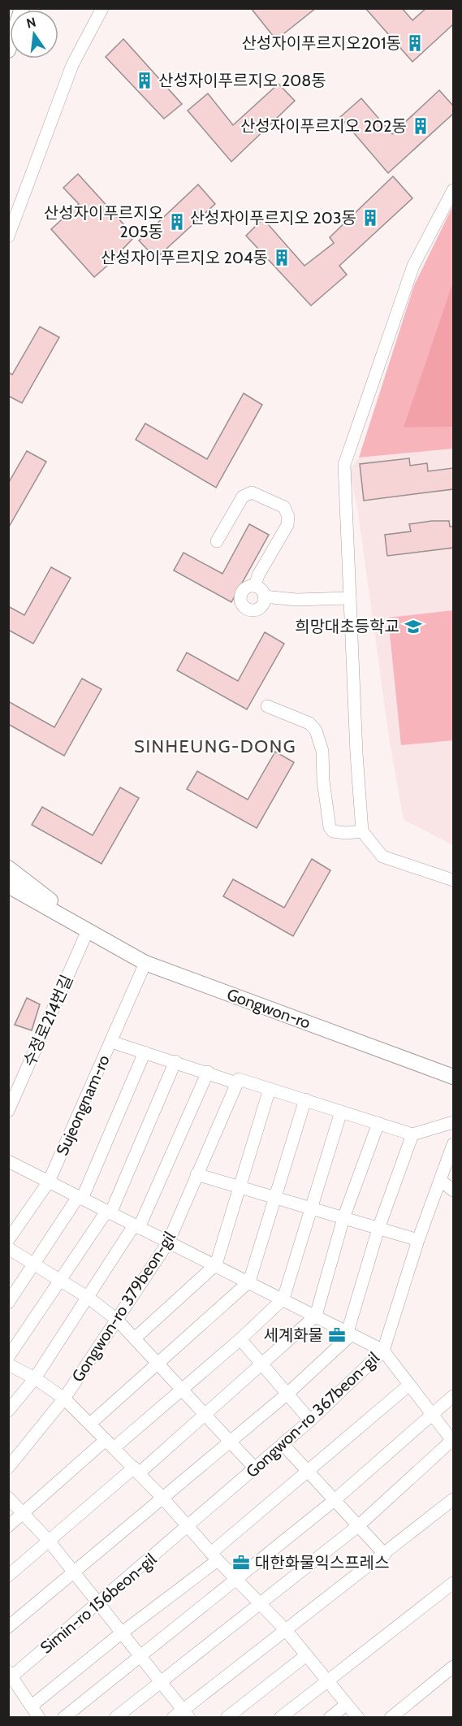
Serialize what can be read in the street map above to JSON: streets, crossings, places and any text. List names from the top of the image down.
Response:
{
  "streets": {
    "main road": ["Gongwon-ro"],
    "street": [
      "수정로214번길",
      "Sujeongnam-ro",
      "Gongwon-ro 379beon-gil",
      "Gongwon-ro 367beon-gil",
      "Simin-ro 156beon-gil"
    ]
  },
  "crossings": [
    ["Gongwon-ro", "수정로214번길"],
    ["Gongwon-ro", "Sujeongnam-ro"],
    ["Gongwon-ro 367beon-gil", "Simin-ro 156beon-gil"]
  ],
  "districts": ["SINHEUNG-DONG"],
  "places": {
    "building": [
      "산성자이푸르지오201동",
      "산성자이푸르지오 208동",
      "산성자이푸르지오 202동",
      "산성자이푸르지오 203동",
      "산성자이푸르지오 205동",
      "산성자이푸르지오 204동"
    ],
    "school or university": ["희망대초등학교"],
    "office": ["세계화물", "대한화물익스프레스"]
  },
  "north": "top"
}
